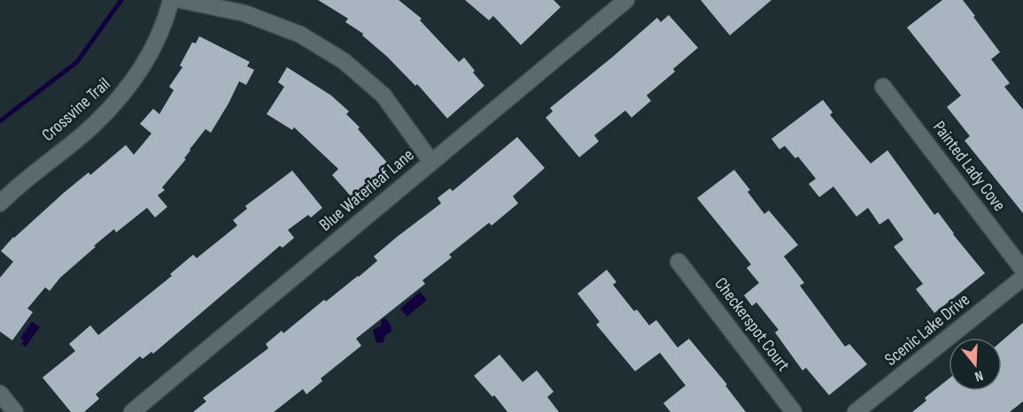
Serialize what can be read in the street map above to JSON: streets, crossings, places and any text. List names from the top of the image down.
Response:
{
  "streets": {
    "street": [
      "Crossvine Trail",
      "Painted Lady Cove",
      "Blue Waterleaf Lane",
      "Checkerspot Court",
      "Scenic Lake Drive"
    ]
  },
  "north": "bottom"
}
